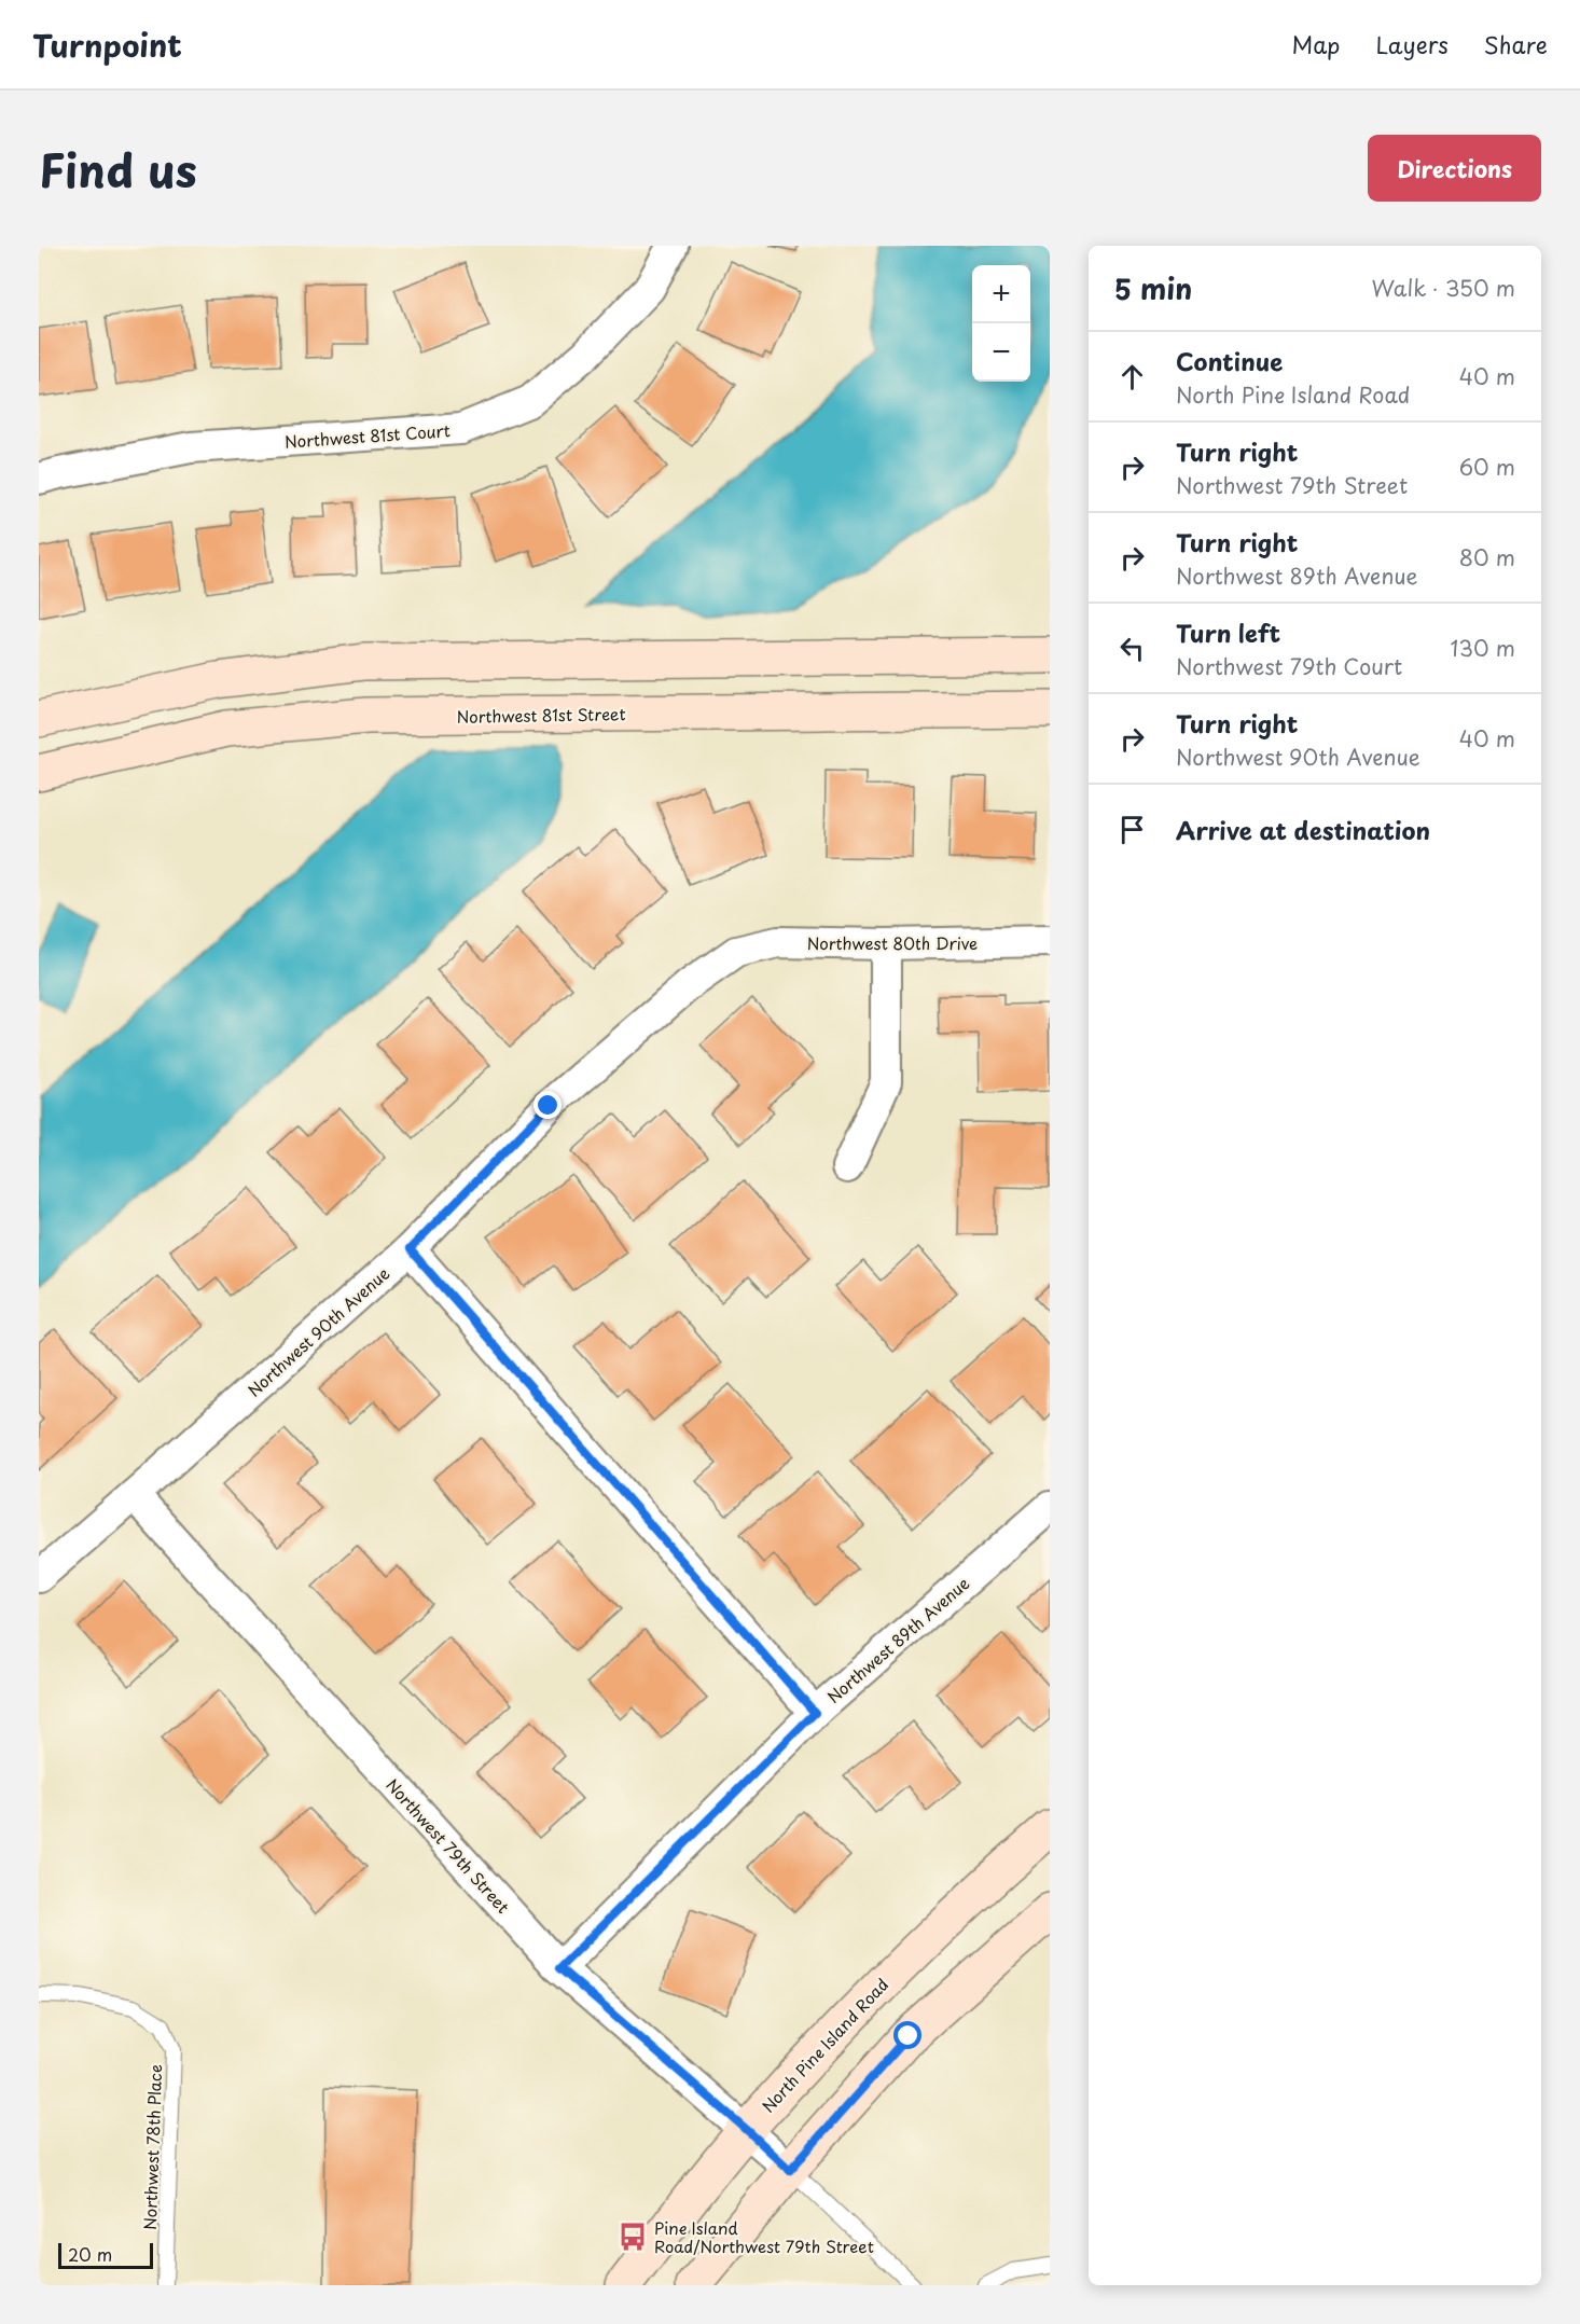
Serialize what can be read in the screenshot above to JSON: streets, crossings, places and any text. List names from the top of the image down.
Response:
{
  "streets": {
    "street": [
      "Northwest 81st Court",
      "Northwest 81st Street",
      "Northwest 80th Drive",
      "Northwest 90th Avenue",
      "Northwest 89th Avenue",
      "Northwest 79th Street",
      "North Pine Island Road"
    ],
    "lane": ["Northwest 78th Place"]
  },
  "crossings": [
    ["Northwest 80th Drive", "Northwest 90th Avenue"],
    ["Northwest 90th Avenue", "Northwest 79th Street"],
    ["Northwest 89th Avenue", "Northwest 79th Street"],
    ["Northwest 79th Street", "North Pine Island Road"]
  ],
  "places": {
    "bus stop": ["Pine Island Road/Northwest 79th Street"]
  },
  "scale_bar": "20 m",
  "page": {
    "header": "Turnpoint",
    "nav": ["Map", "Layers", "Share"],
    "title": "Find us",
    "buttons": "Directions",
    "heading": ["5 min", "Walk · 350 m"],
    "map_buttons": ["+", "−"],
    "list": [
      ["Continue", "North Pine Island Road", "40 m"],
      ["Turn right", "Northwest 79th Street", "60 m"],
      ["Turn right", "Northwest 89th Avenue", "80 m"],
      ["Turn left", "Northwest 79th Court", "130 m"],
      ["Turn right", "Northwest 90th Avenue", "40 m"],
      "Arrive at destination"
    ],
    "scale": "20 m"
  }
}
